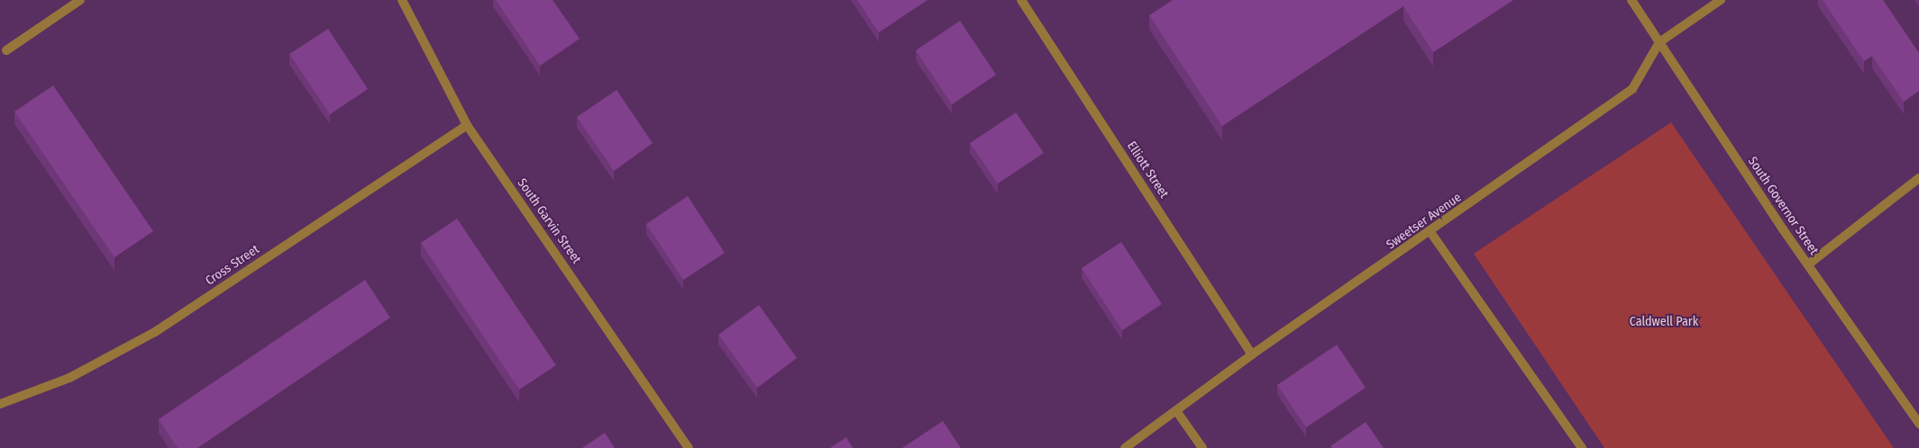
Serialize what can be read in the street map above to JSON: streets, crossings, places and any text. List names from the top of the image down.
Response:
{
  "streets": {
    "street": [
      "Elliott Street",
      "South Governor Street",
      "South Garvin Street",
      "Sweetser Avenue",
      "Cross Street"
    ]
  },
  "crossings": [
    ["Elliott Street", "Sweetser Avenue"],
    ["South Governor Street", "Sweetser Avenue"],
    ["South Garvin Street", "Cross Street"]
  ],
  "parks": ["Caldwell Park"]
}
